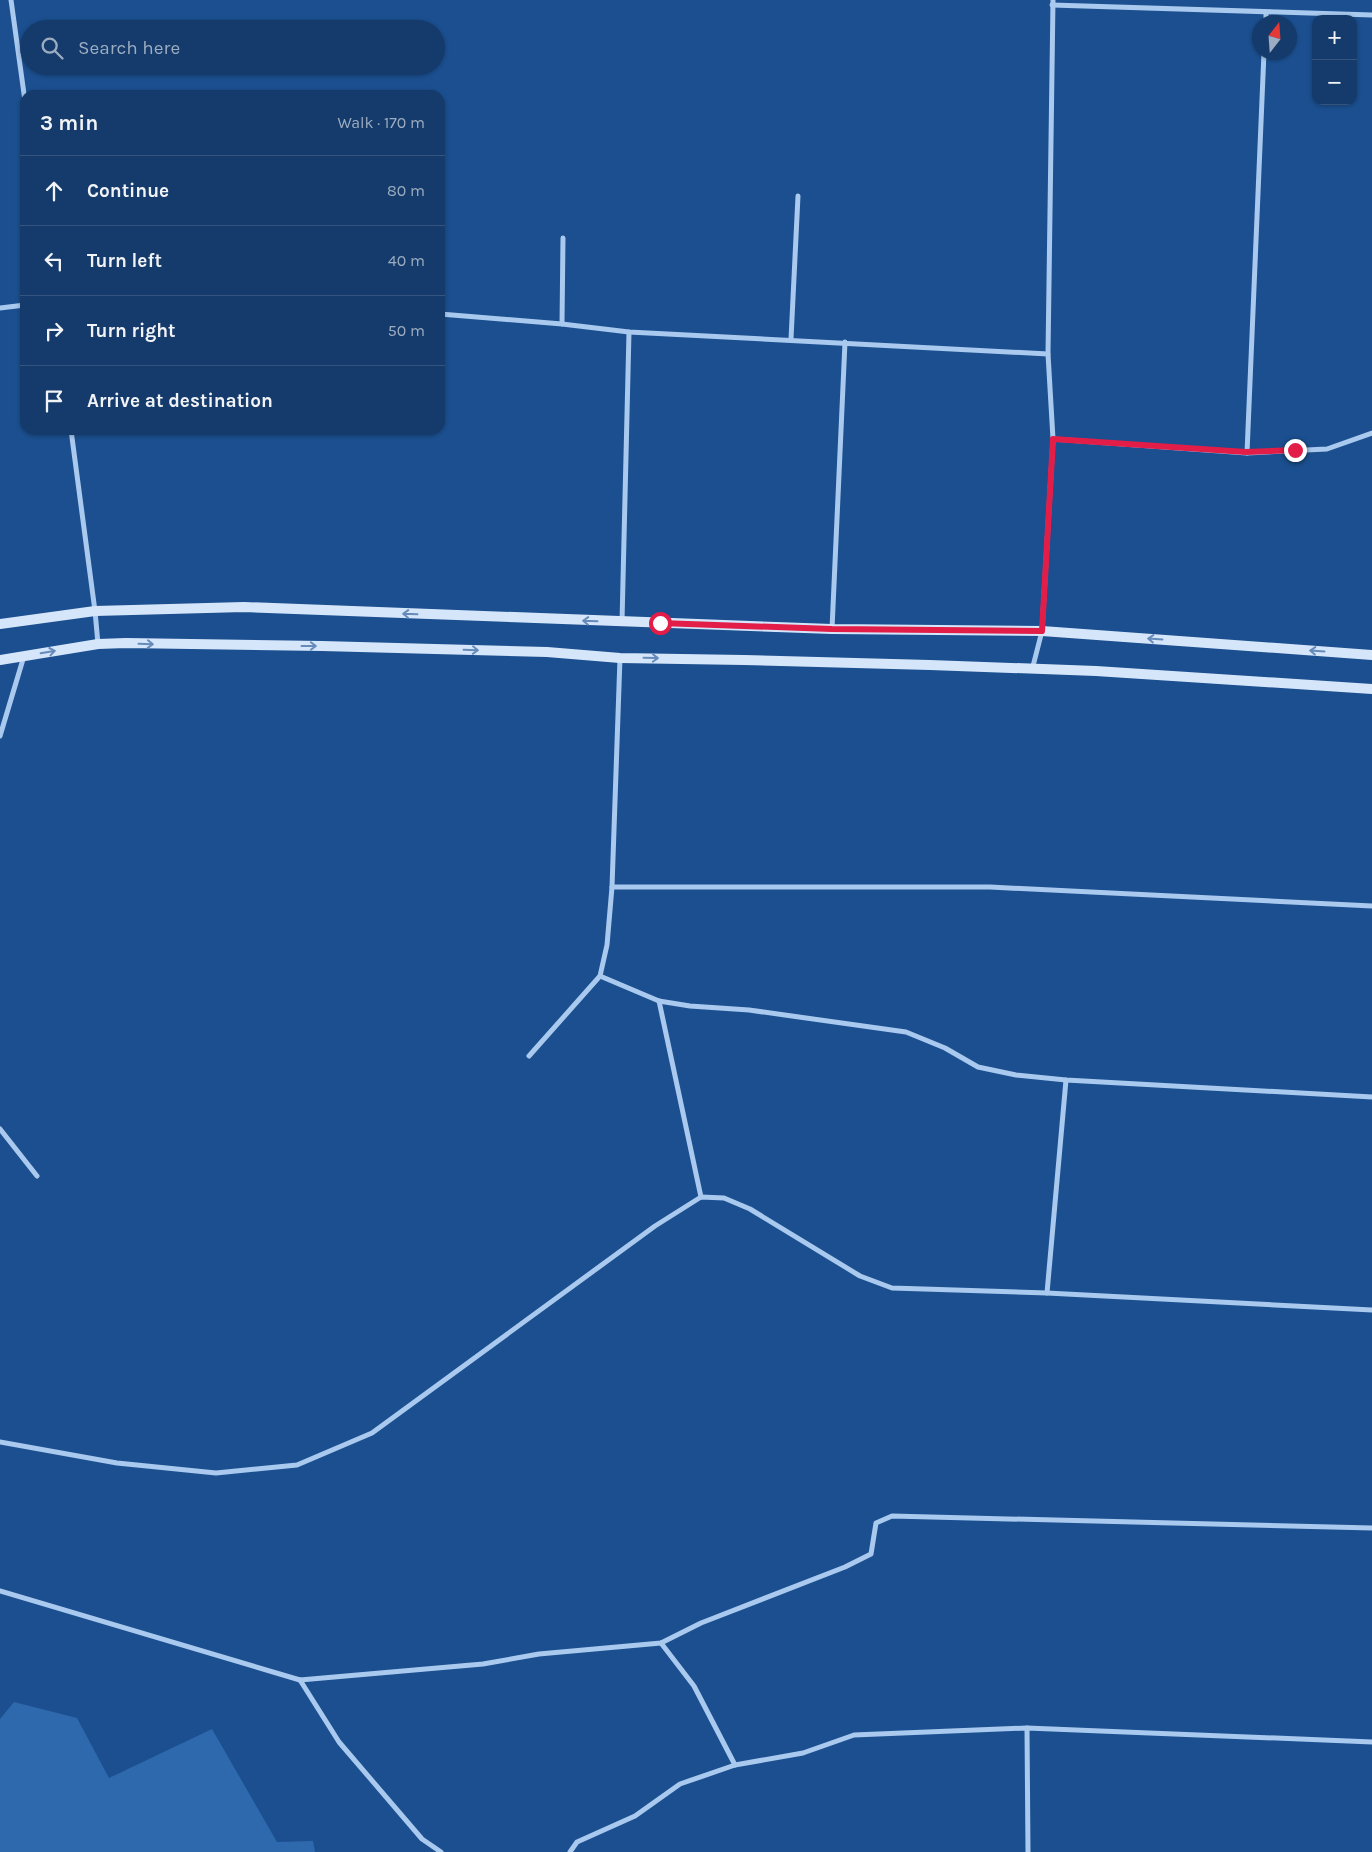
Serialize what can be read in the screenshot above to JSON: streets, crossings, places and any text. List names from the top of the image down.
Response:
{
  "north": "top",
  "page": {
    "map_buttons": ["+", "−"],
    "search": "Search here",
    "heading": ["3 min", "Walk · 170 m"],
    "list": [
      ["Continue", "80 m"],
      ["Turn left", "40 m"],
      ["Turn right", "50 m"],
      "Arrive at destination"
    ]
  }
}
